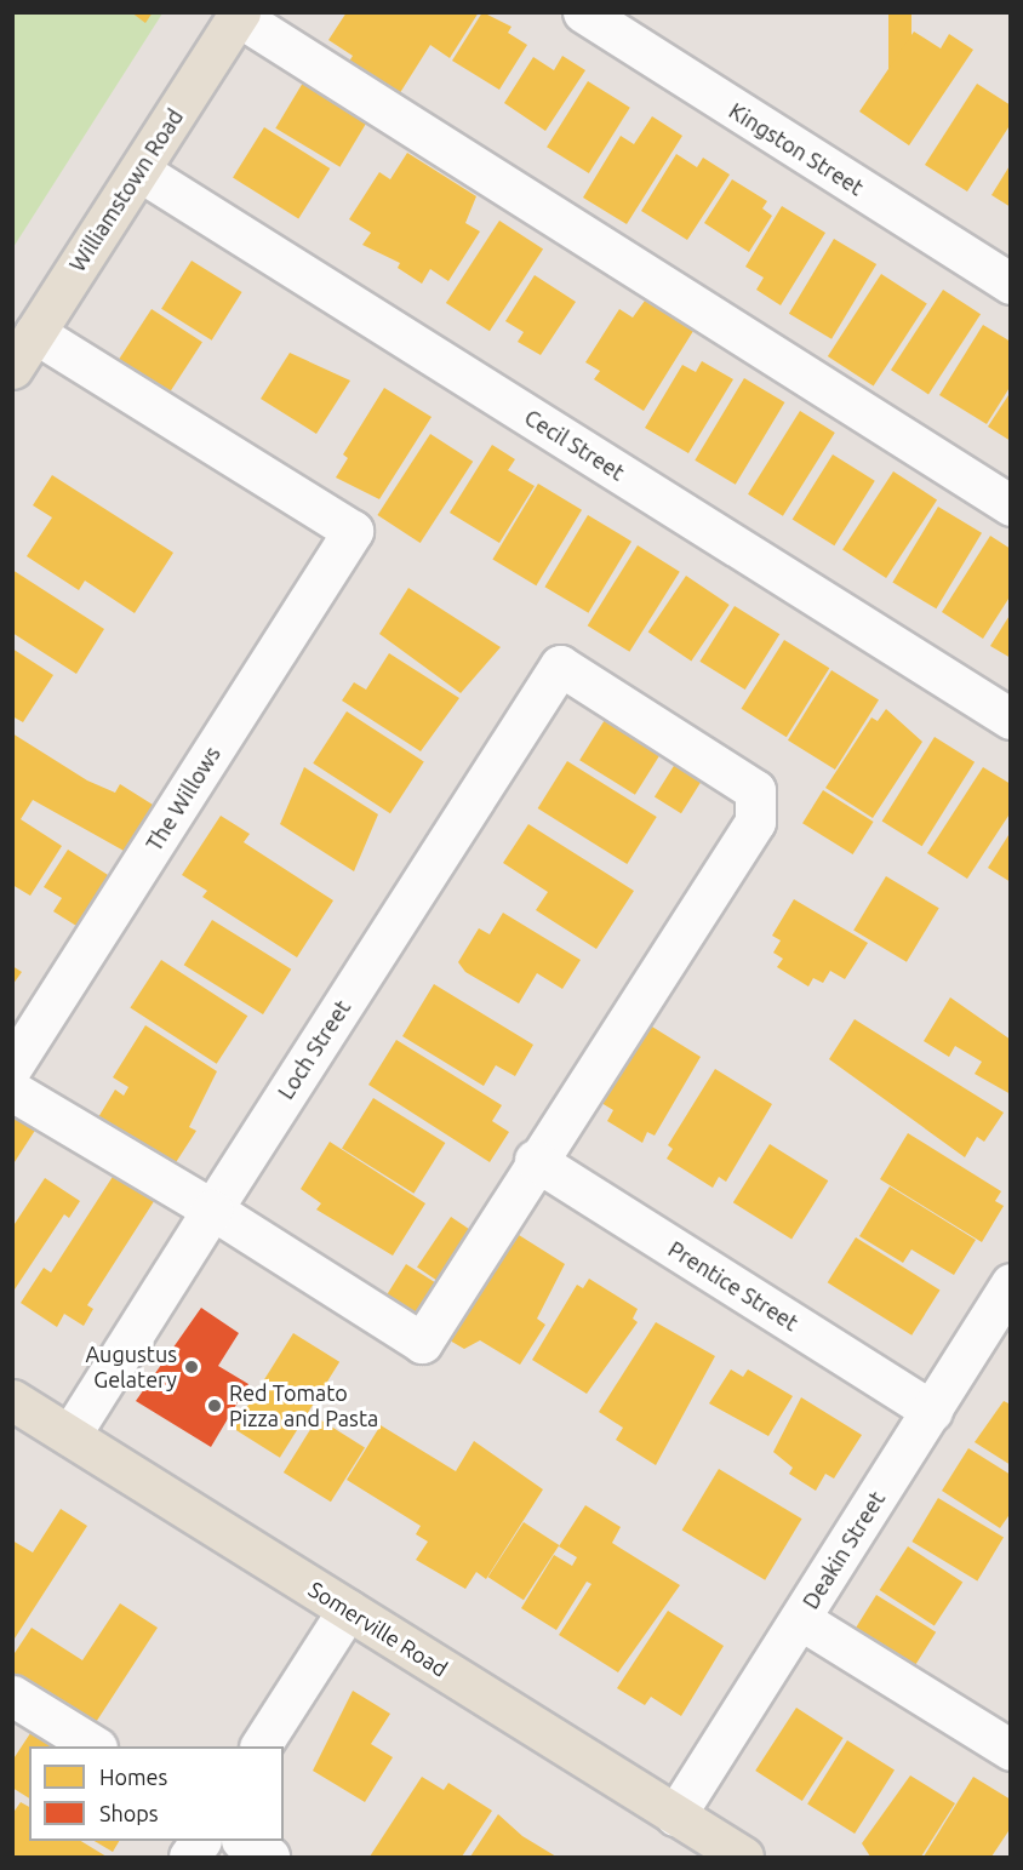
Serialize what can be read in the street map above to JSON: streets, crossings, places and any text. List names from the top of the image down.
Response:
{
  "streets": {
    "main road": ["Williamstown Road", "Somerville Road"],
    "street": [
      "Kingston Street",
      "Cecil Street",
      "The Willows",
      "Loch Street",
      "Prentice Street",
      "Deakin Street"
    ]
  },
  "crossings": [
    ["Williamstown Road", "Cecil Street"],
    ["Williamstown Road", "The Willows"],
    ["Loch Street", "Prentice Street"],
    ["Loch Street", "Somerville Road"],
    ["Prentice Street", "Deakin Street"],
    ["Deakin Street", "Somerville Road"]
  ],
  "places": ["Augustus Gelatery", "Red Tomato Pizza and Pasta"],
  "legend": ["Homes", "Shops"]
}
